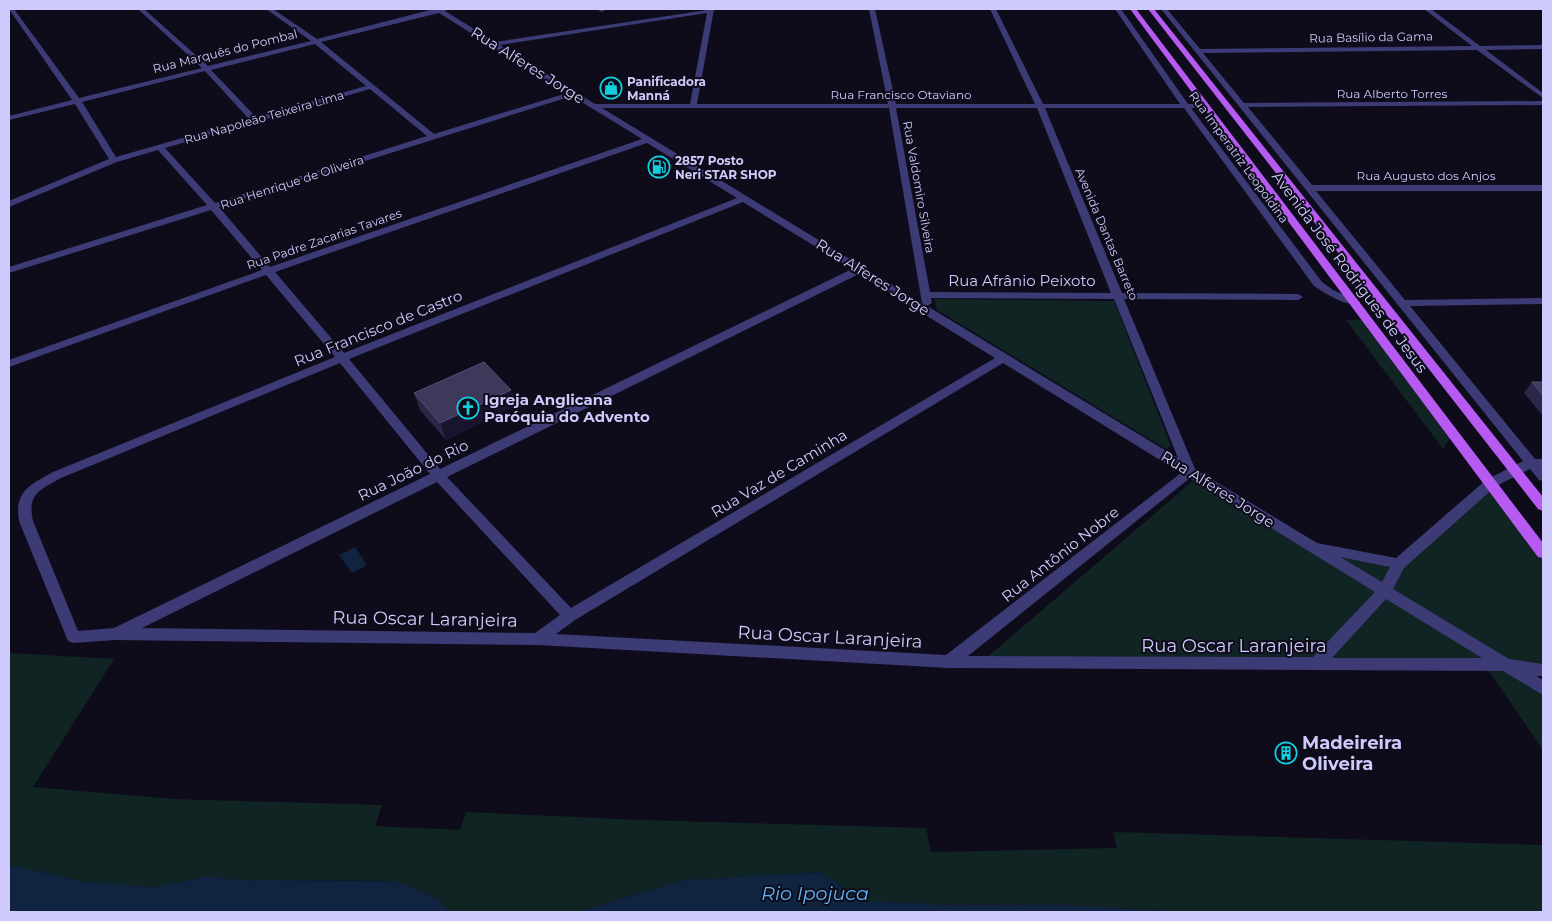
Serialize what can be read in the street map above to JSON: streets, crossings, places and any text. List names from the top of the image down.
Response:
{
  "streets": {
    "main road": ["Avenida José Rodrigues de Jesus"],
    "street": [
      "Rua Basílio da Gama",
      "Rua Marquês do Pombal",
      "Rua Alferes Jorge",
      "Rua Alberto Torres",
      "Rua Francisco Otaviano",
      "Rua Napoleão Teixeira Lima",
      "Rua Imperatriz Leopoldina",
      "Rua Augusto dos Anjos",
      "Rua Henrique de Oliveira",
      "Rua Valdomiro Silveira",
      "Avenida Dantas Barreto",
      "Rua Padre Zacarias Tavares",
      "Rua Afrânio Peixoto",
      "Rua Francisco de Castro",
      "Rua João do Rio",
      "Rua Vaz de Caminha",
      "Rua Antônio Nobre",
      "Rua Oscar Laranjeira"
    ]
  },
  "crossings": [
    ["Rua Basílio da Gama", "Avenida José Rodrigues de Jesus"],
    ["Rua Marquês do Pombal", "Rua Alferes Jorge"],
    ["Rua Alferes Jorge", "Rua Francisco Otaviano"],
    ["Rua Alferes Jorge", "Rua Henrique de Oliveira"],
    ["Rua Alferes Jorge", "Rua Valdomiro Silveira"],
    ["Rua Alferes Jorge", "Avenida Dantas Barreto"],
    ["Rua Alferes Jorge", "Rua Padre Zacarias Tavares"],
    ["Rua Alferes Jorge", "Rua Francisco de Castro"],
    ["Rua Alferes Jorge", "Rua João do Rio"],
    ["Rua Alferes Jorge", "Rua Vaz de Caminha"],
    ["Rua Alferes Jorge", "Rua Antônio Nobre"],
    ["Rua Alferes Jorge", "Rua Oscar Laranjeira"],
    ["Rua Alberto Torres", "Avenida José Rodrigues de Jesus"],
    ["Rua Francisco Otaviano", "Rua Imperatriz Leopoldina"],
    ["Rua Francisco Otaviano", "Rua Valdomiro Silveira"],
    ["Rua Francisco Otaviano", "Avenida Dantas Barreto"],
    ["Rua Francisco Otaviano", "Avenida José Rodrigues de Jesus"],
    ["Rua Napoleão Teixeira Lima", "Rua Henrique de Oliveira"],
    ["Rua Napoleão Teixeira Lima", "Rua Padre Zacarias Tavares"],
    ["Rua Napoleão Teixeira Lima", "Rua Francisco de Castro"],
    ["Rua Napoleão Teixeira Lima", "Rua João do Rio"],
    ["Rua Napoleão Teixeira Lima", "Rua Vaz de Caminha"],
    ["Rua Imperatriz Leopoldina", "Avenida José Rodrigues de Jesus"],
    ["Rua Augusto dos Anjos", "Avenida José Rodrigues de Jesus"],
    ["Rua Valdomiro Silveira", "Rua Afrânio Peixoto"],
    ["Avenida Dantas Barreto", "Rua Afrânio Peixoto"],
    ["Avenida Dantas Barreto", "Rua Antônio Nobre"],
    ["Rua Francisco de Castro", "Rua João do Rio"],
    ["Rua Francisco de Castro", "Rua Oscar Laranjeira"],
    ["Rua João do Rio", "Rua Oscar Laranjeira"],
    ["Rua Antônio Nobre", "Rua Oscar Laranjeira"]
  ],
  "water": ["Rio Ipojuca"],
  "places": {
    "shop": ["Panificadora Manná"],
    "fuel station": ["2857 Posto Neri STAR SHOP"],
    "church": ["Igreja Anglicana Paróquia do Advento"],
    "building": ["Madeireira Oliveira"]
  }
}
